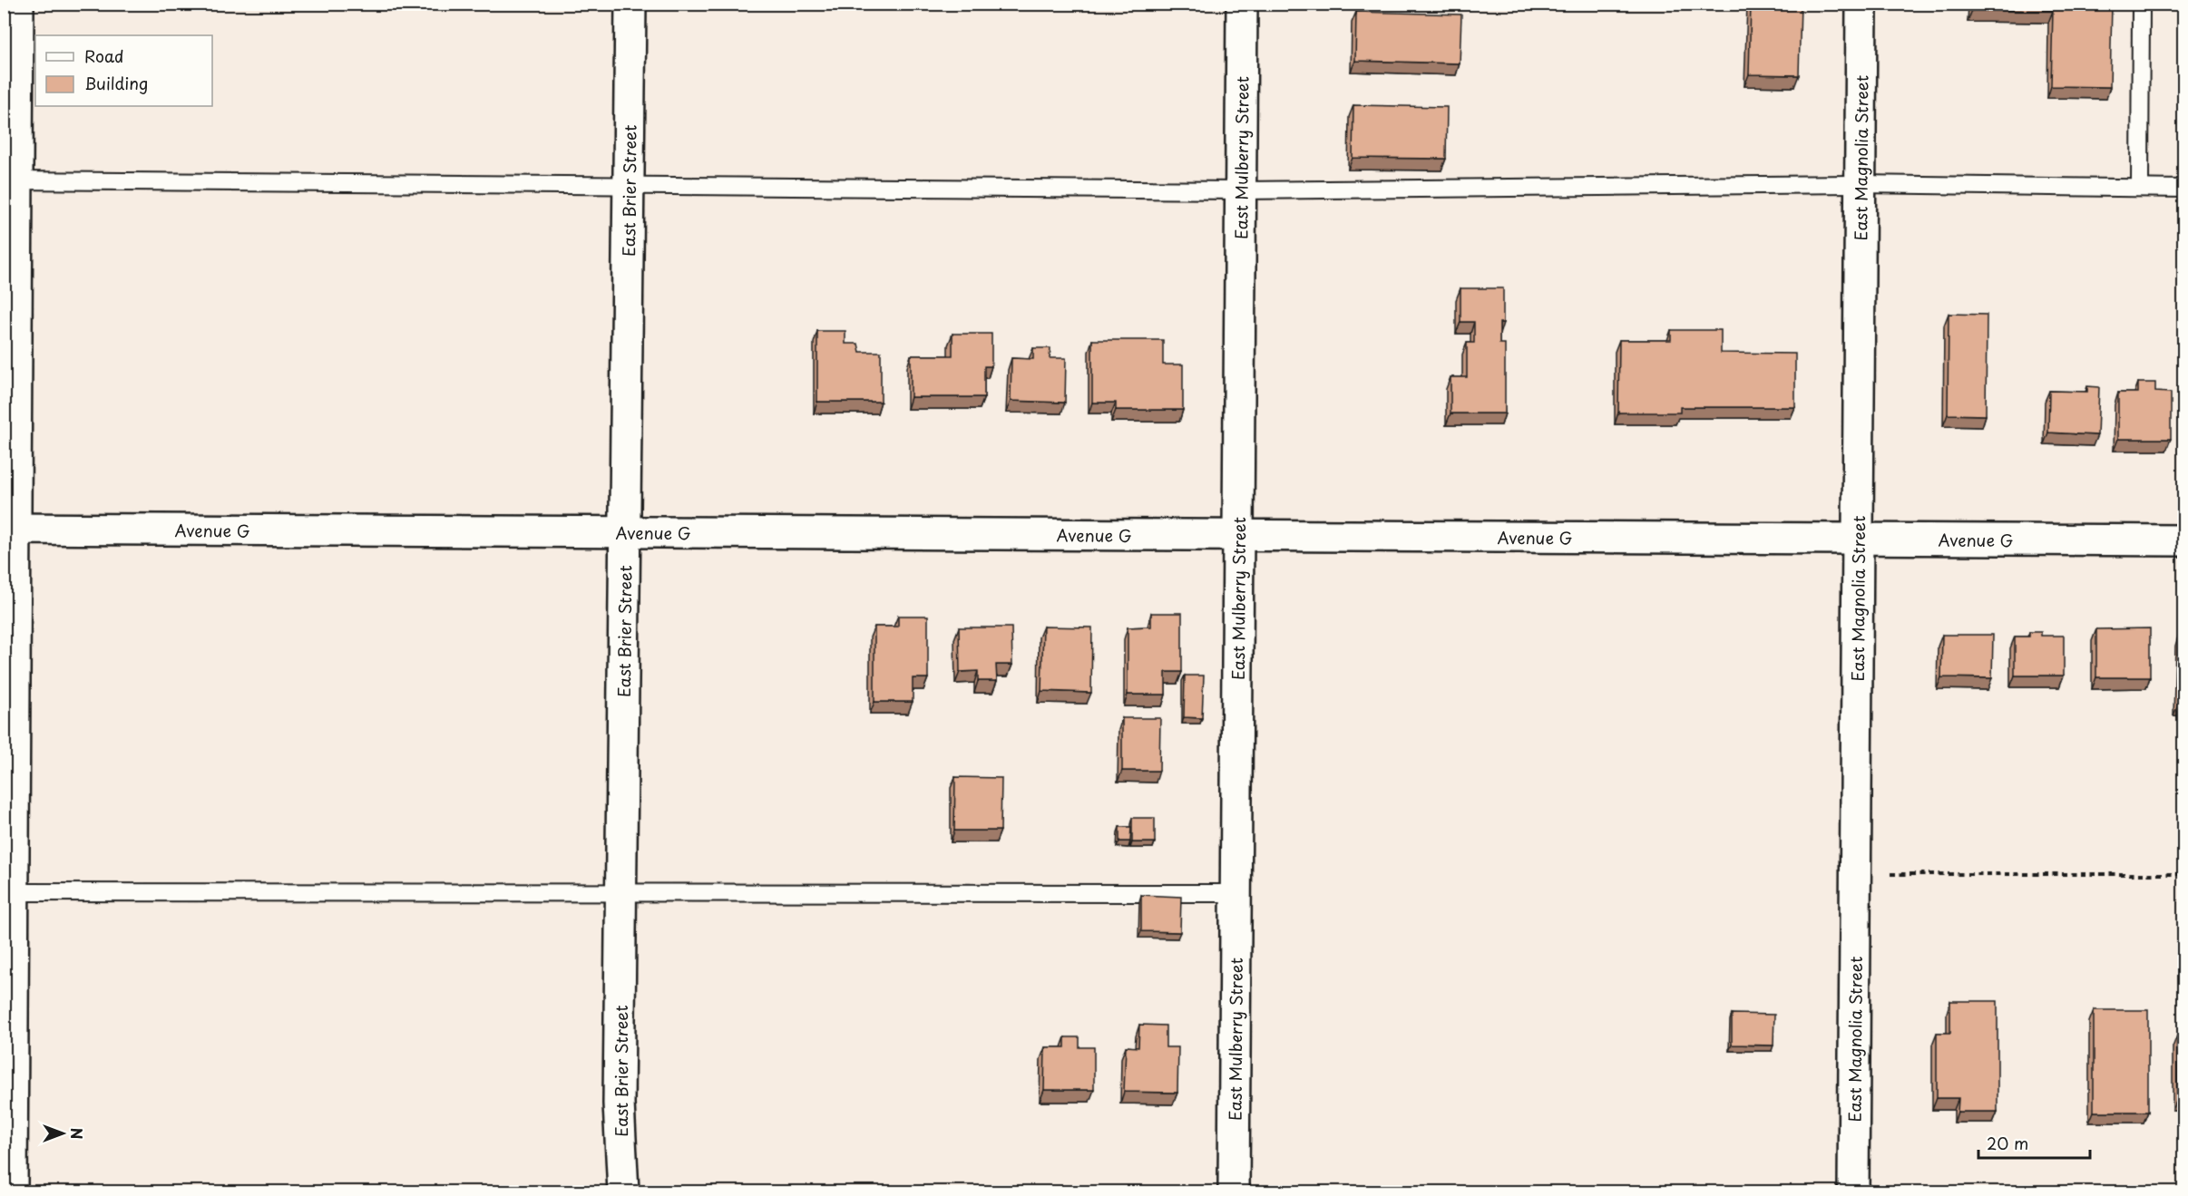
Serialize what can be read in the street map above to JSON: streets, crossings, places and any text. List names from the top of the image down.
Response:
{
  "streets": {
    "street": [
      "East Mulberry Street",
      "East Magnolia Street",
      "East Brier Street",
      "Avenue G"
    ]
  },
  "crossings": [
    ["East Mulberry Street", "Avenue G"],
    ["East Magnolia Street", "Avenue G"],
    ["East Brier Street", "Avenue G"]
  ],
  "legend": ["Road", "Building"],
  "scale_bar": "20 m",
  "north": "right"
}
